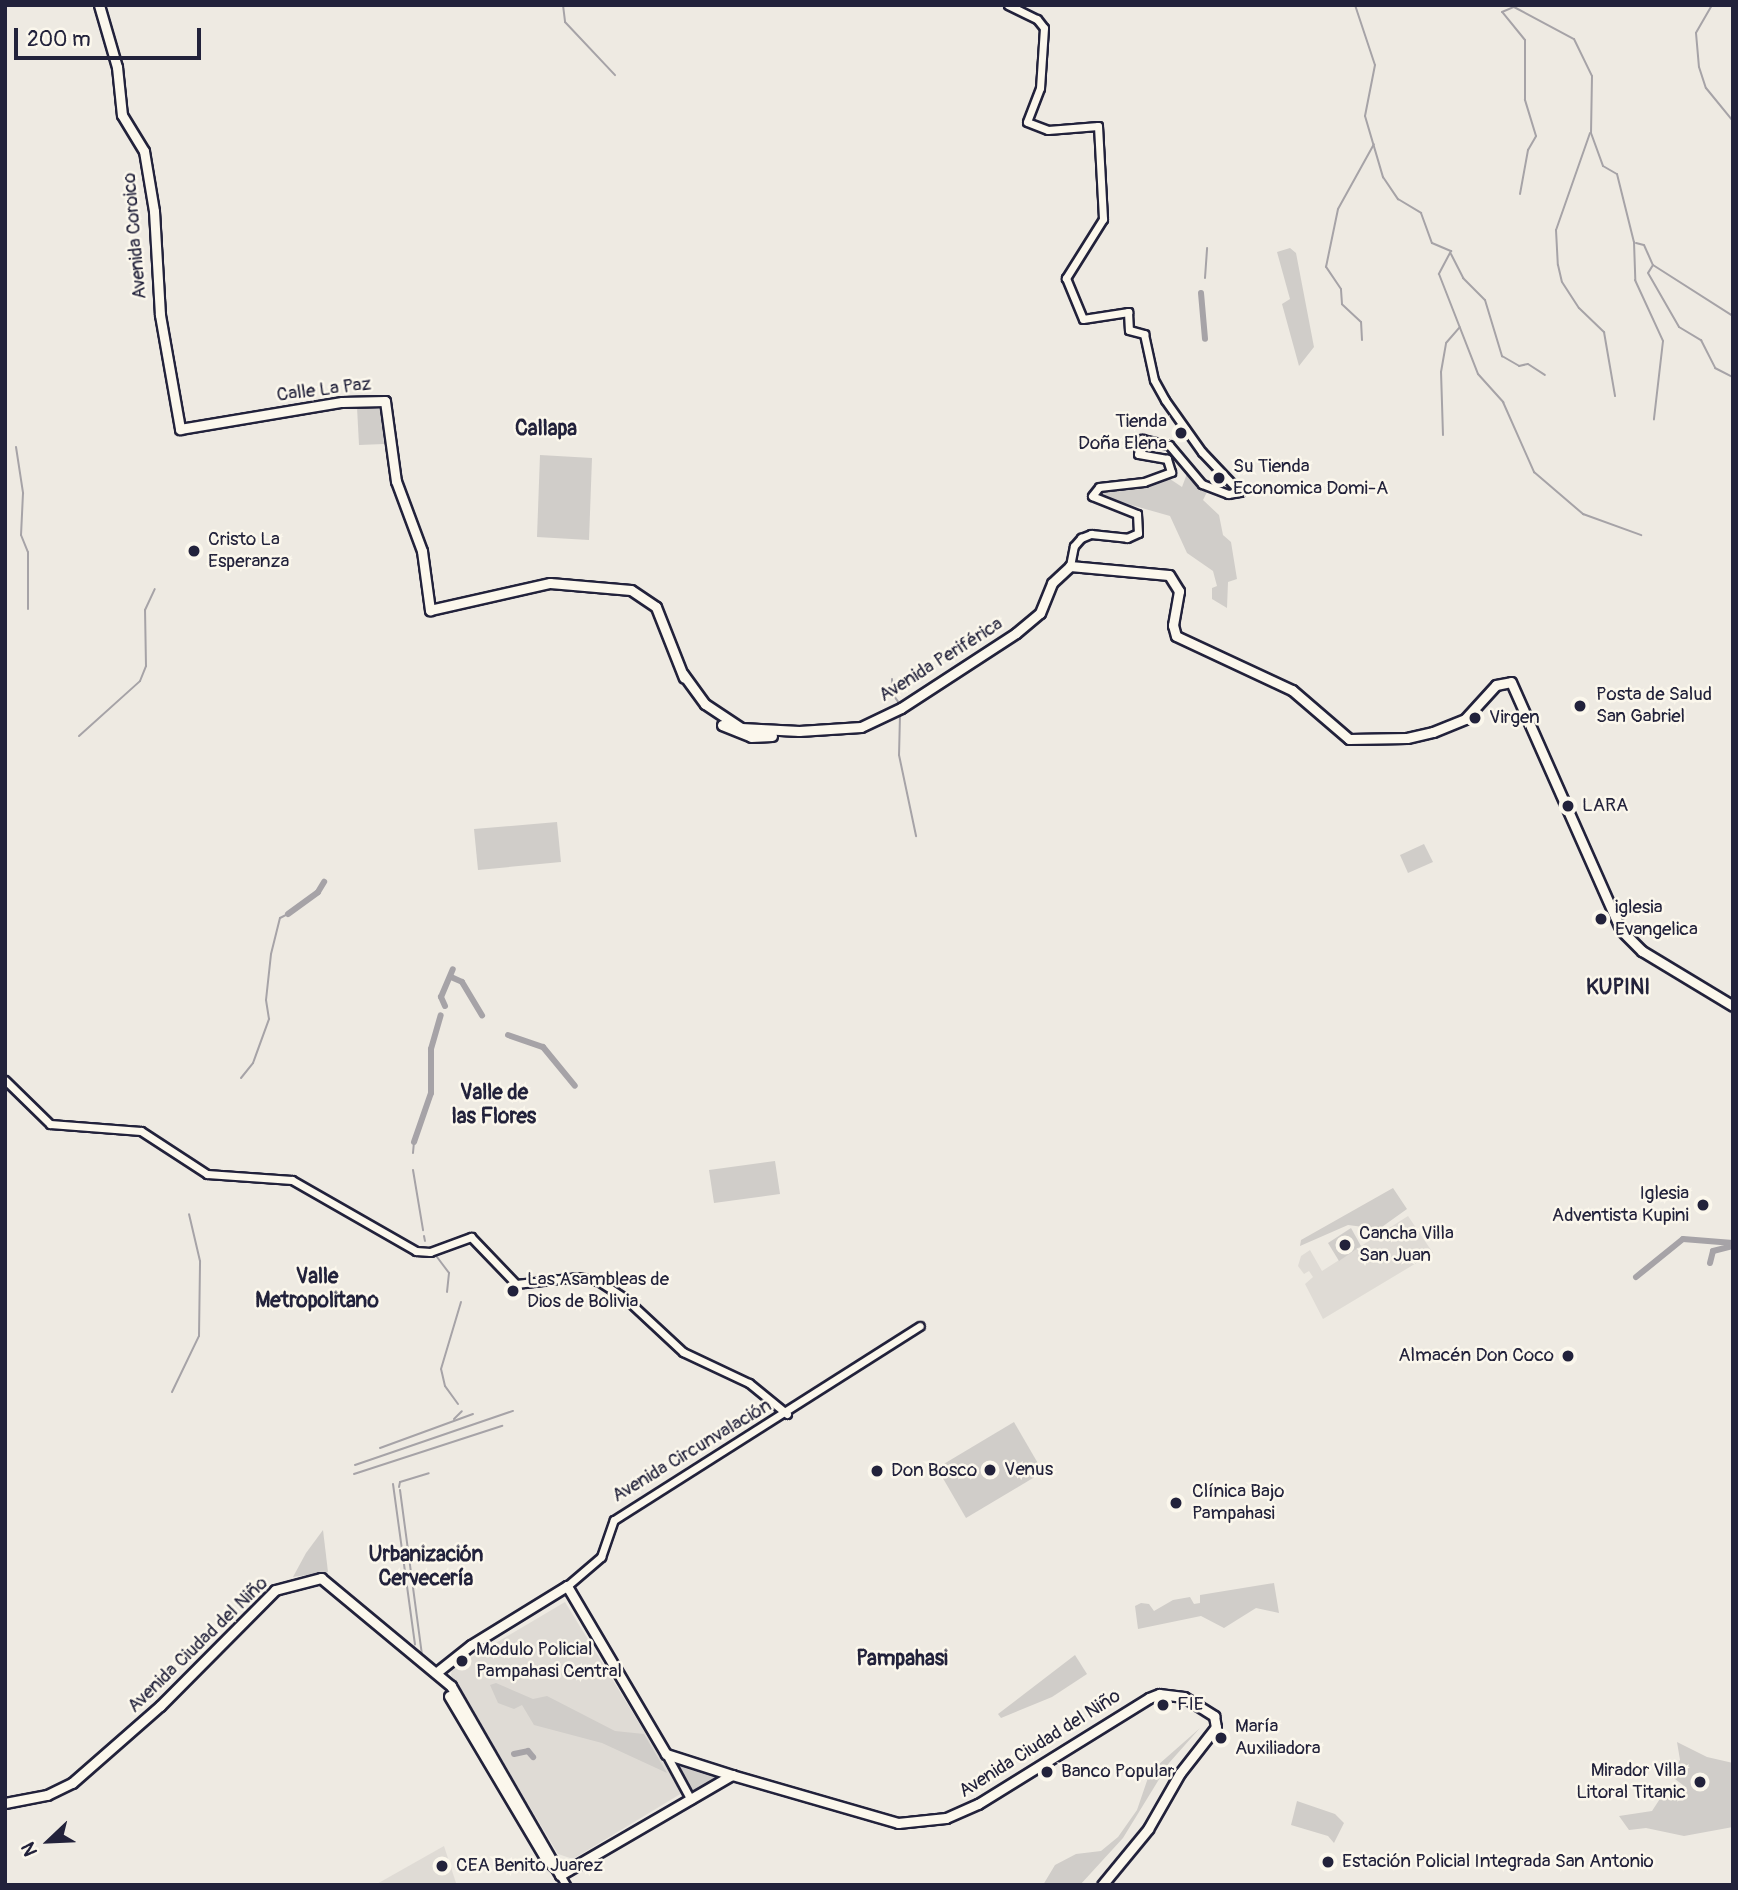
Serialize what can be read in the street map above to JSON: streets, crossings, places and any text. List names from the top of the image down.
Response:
{
  "streets": {
    "main road": [
      "Avenida Coroico",
      "Calle La Paz",
      "Avenida Periférica",
      "Avenida Circunvalación",
      "Avenida Ciudad del Niño"
    ]
  },
  "crossings": [
    ["Avenida Coroico", "Calle La Paz"],
    ["Calle La Paz", "Avenida Periférica"],
    ["Avenida Circunvalación", "Avenida Ciudad del Niño"]
  ],
  "districts": [
    "Callapa",
    "KUPINI",
    "Valle de las Flores",
    "Valle Metropolitano",
    "Urbanización Cervecería",
    "Pampahasi"
  ],
  "places": [
    "Tienda Doña Elena",
    "Su Tienda Economica Domi-A",
    "Cristo La Esperanza",
    "Posta de Salud San Gabriel",
    "Virgen",
    "LARA",
    "iglesia Evangelica",
    "Iglesia Adventista Kupini",
    "Cancha Villa San Juan",
    "Las Asambleas de Dios de Bolivia",
    "Almacén Don Coco",
    "Venus",
    "Don Bosco",
    "Clínica Bajo Pampahasi",
    "Modulo Policial Pampahasi Central",
    "FIE",
    "María Auxiliadora",
    "Banco Popular",
    "Mirador Villa Litoral Titanic",
    "Estación Policial Integrada San Antonio",
    "CEA Benito Juarez"
  ],
  "scale_bar": "200 m",
  "north": "bottom left"
}
